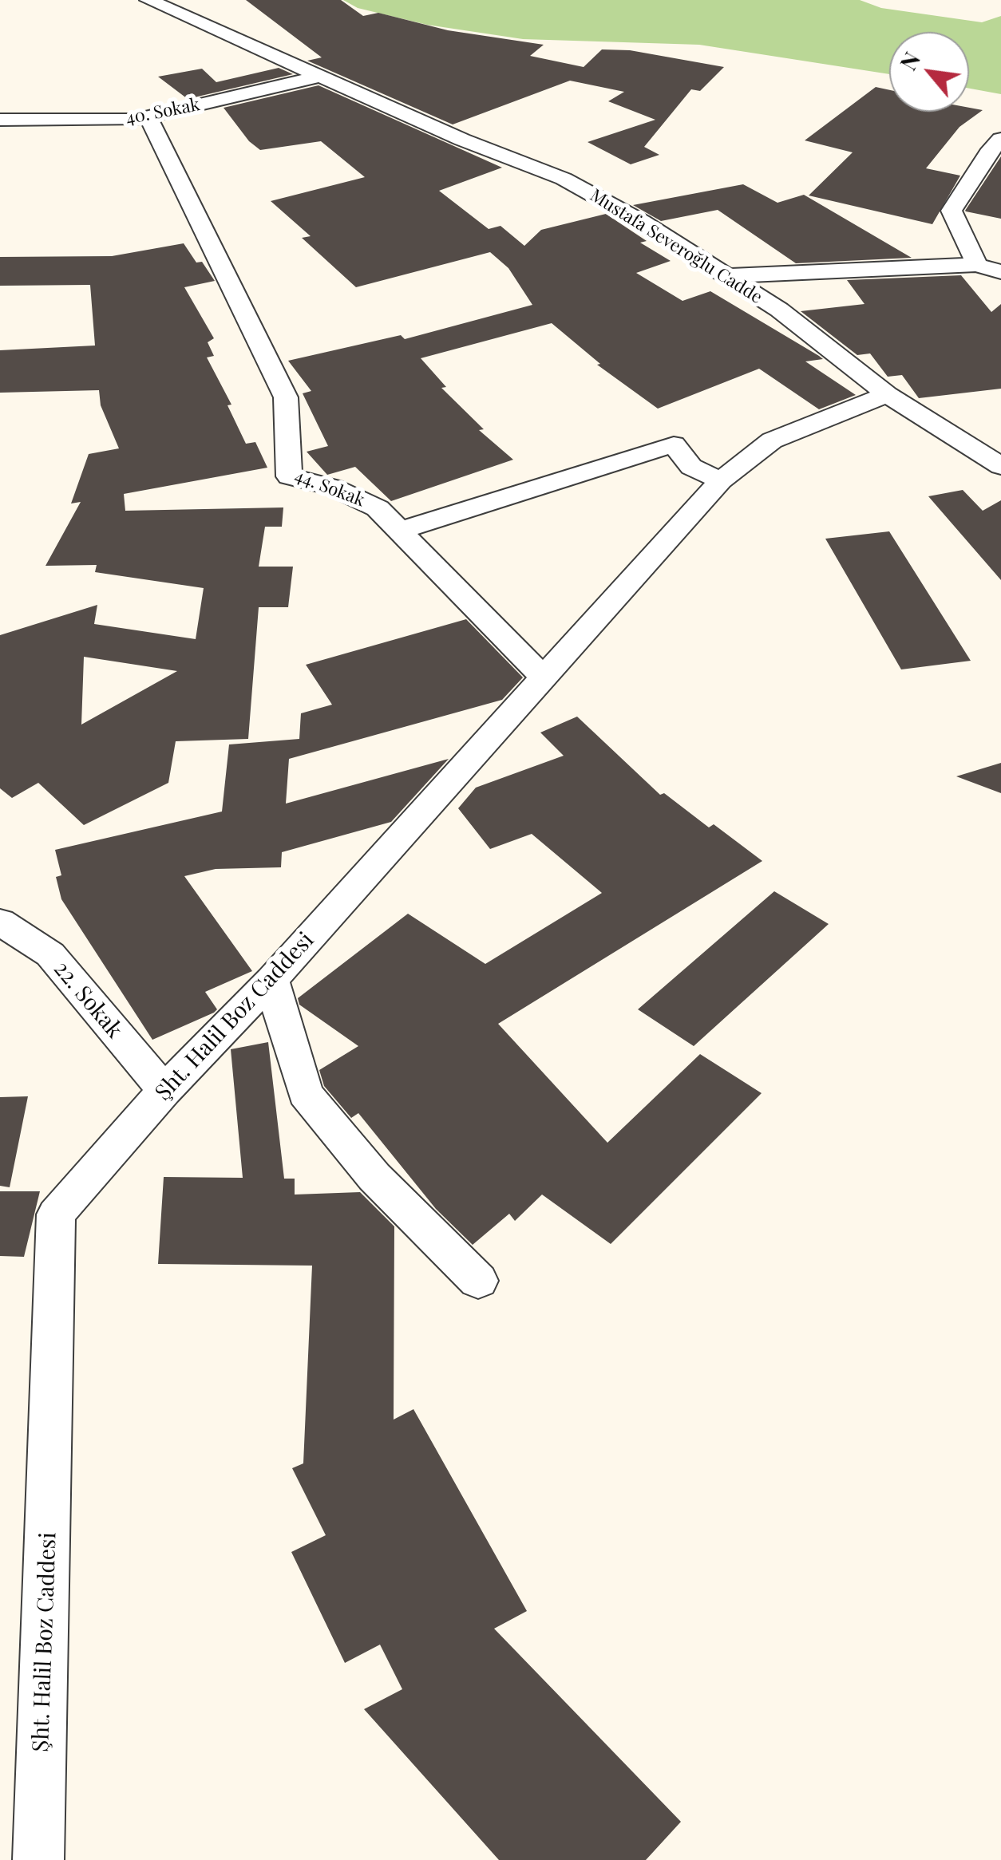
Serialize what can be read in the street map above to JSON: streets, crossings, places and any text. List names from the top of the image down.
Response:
{
  "streets": {
    "street": [
      "40. Sokak",
      "Mustafa Severoğlu Cadde",
      "44. Sokak",
      "22. Sokak",
      "Şht. Halil Boz Caddesi"
    ]
  },
  "crossings": [
    ["40. Sokak", "Mustafa Severoğlu Cadde"],
    ["40. Sokak", "44. Sokak"],
    ["Mustafa Severoğlu Cadde", "Şht. Halil Boz Caddesi"],
    ["44. Sokak", "Şht. Halil Boz Caddesi"],
    ["22. Sokak", "Şht. Halil Boz Caddesi"]
  ],
  "north": "top left"
}
